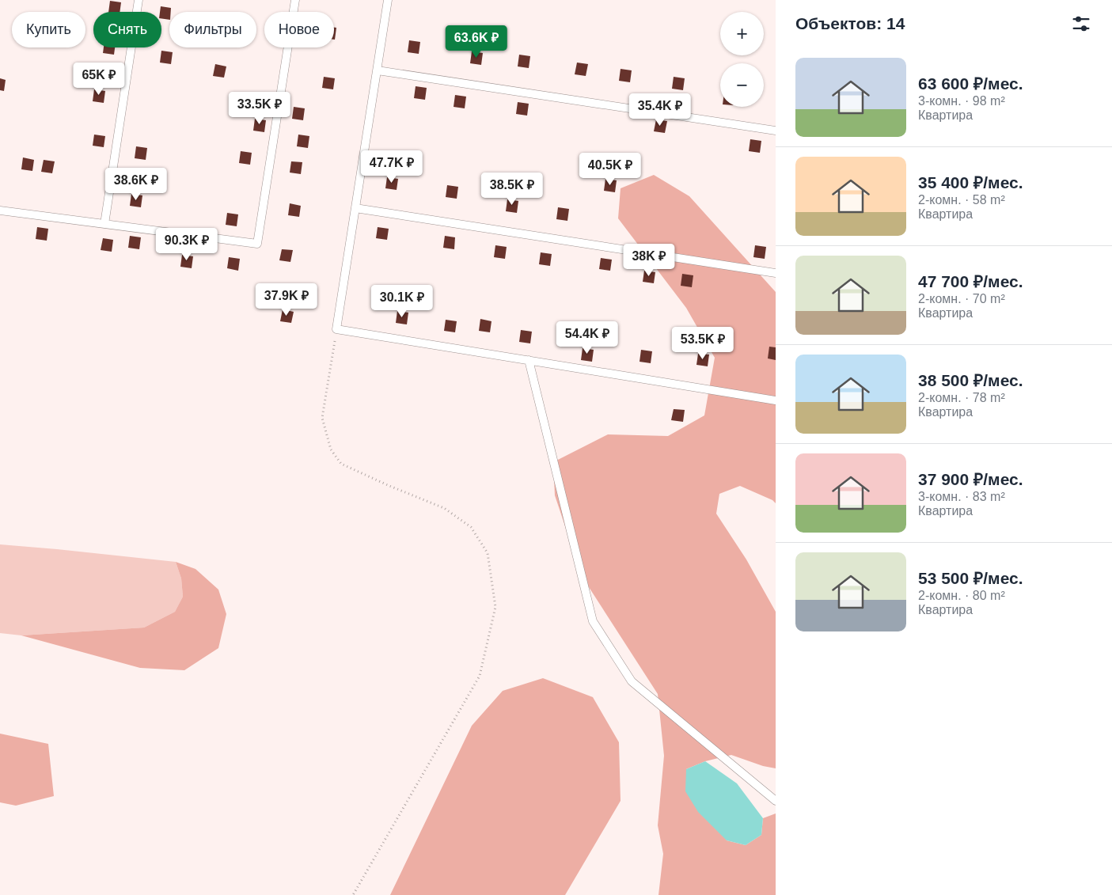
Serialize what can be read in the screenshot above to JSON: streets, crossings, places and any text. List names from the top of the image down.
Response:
{
  "page": {
    "heading": "Объектов: 14",
    "map_buttons": ["+", "−"],
    "chip": [
      "Купить",
      "Снять",
      "Фильтры",
      "Новое"
    ],
    "price": [
      "63.6K ₽",
      "65K ₽",
      "33.5K ₽",
      "35.4K ₽",
      "47.7K ₽",
      "40.5K ₽",
      "38.6K ₽",
      "38.5K ₽",
      "90.3K ₽",
      "38K ₽",
      "37.9K ₽",
      "30.1K ₽",
      "54.4K ₽",
      "53.5K ₽"
    ],
    "list": [
      {
        "name": "63 600 ₽/мес.",
        "note": "3-комн. · 98 m² · Квартира"
      },
      {
        "name": "35 400 ₽/мес.",
        "note": "2-комн. · 58 m² · Квартира"
      },
      {
        "name": "47 700 ₽/мес.",
        "note": "2-комн. · 70 m² · Квартира"
      },
      {
        "name": "38 500 ₽/мес.",
        "note": "2-комн. · 78 m² · Квартира"
      },
      {
        "name": "37 900 ₽/мес.",
        "note": "3-комн. · 83 m² · Квартира"
      },
      {
        "name": "53 500 ₽/мес.",
        "note": "2-комн. · 80 m² · Квартира"
      }
    ]
  }
}
